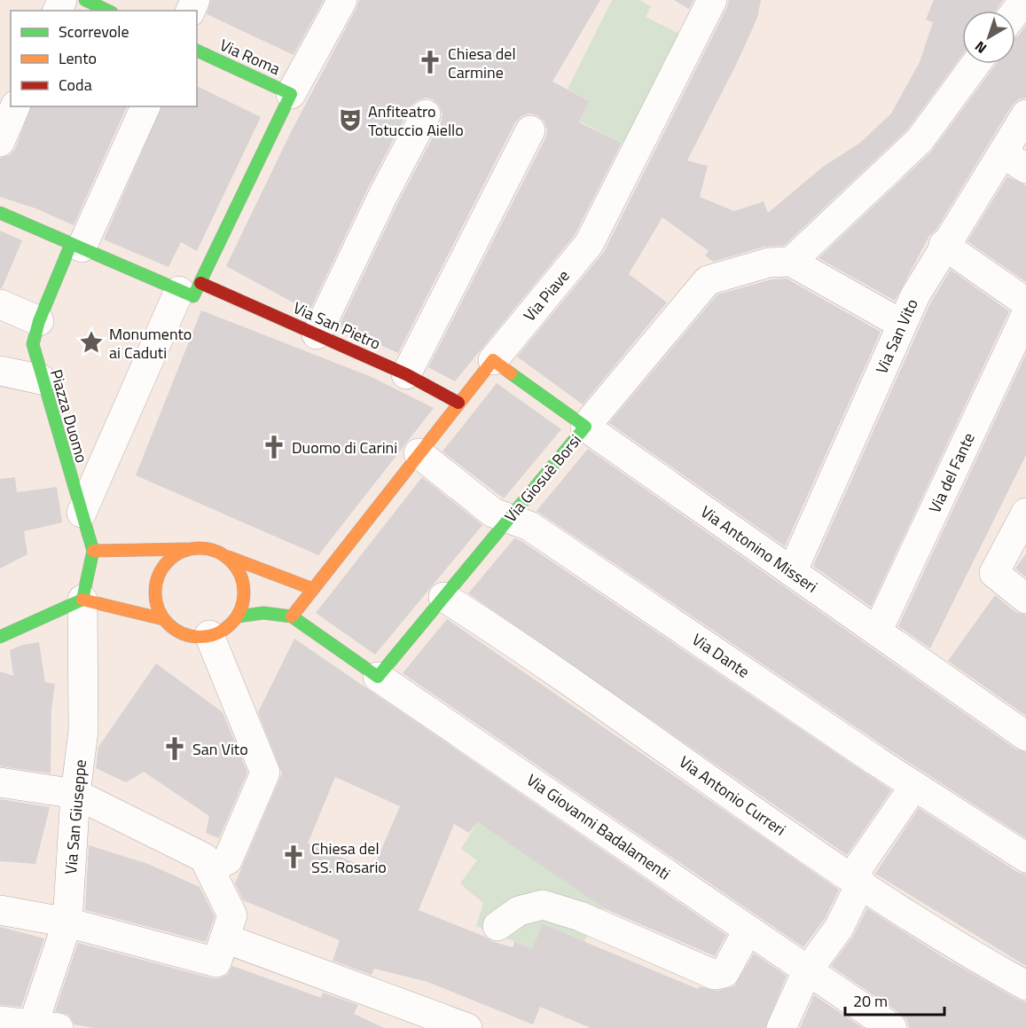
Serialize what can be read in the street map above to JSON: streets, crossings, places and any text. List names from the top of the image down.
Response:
{
  "streets": {
    "street": [
      "Via Roma",
      "Via Piave",
      "Via San Pietro",
      "Via San Vito",
      "Piazza Duomo",
      "Via del Fante",
      "Via Giosuè Borsi",
      "Via Antonino Misseri",
      "Via Dante",
      "Via Antonio Curreri",
      "Via San Giuseppe",
      "Via Giovanni Badalamenti"
    ]
  },
  "crossings": [
    ["Via Piave", "Via San Pietro"],
    ["Via Piave", "Via Antonino Misseri"],
    ["Via Piave", "Via Dante"],
    ["Via Piave", "Via Giovanni Badalamenti"],
    ["Via San Pietro", "Piazza Duomo"],
    ["Via San Vito", "Via Antonino Misseri"],
    ["Piazza Duomo", "Via San Giuseppe"],
    ["Via del Fante", "Via Antonino Misseri"],
    ["Via Giosuè Borsi", "Via Antonino Misseri"],
    ["Via Giosuè Borsi", "Via Dante"],
    ["Via Giosuè Borsi", "Via Antonio Curreri"],
    ["Via Giosuè Borsi", "Via Giovanni Badalamenti"]
  ],
  "places": {
    "church": [
      "Chiesa del Carmine",
      "Duomo di Carini",
      "San Vito",
      "Chiesa del SS. Rosario"
    ],
    "theatre": ["Anfiteatro Totuccio Aiello"],
    "place": ["Monumento ai Caduti"]
  },
  "legend": ["Scorrevole", "Lento", "Coda"],
  "scale_bar": "20 m",
  "north": "bottom left"
}
